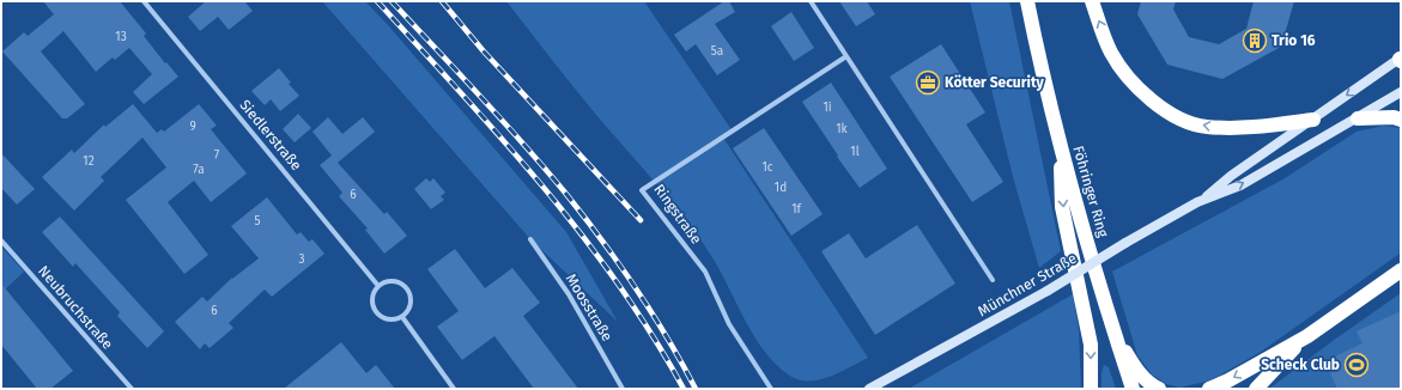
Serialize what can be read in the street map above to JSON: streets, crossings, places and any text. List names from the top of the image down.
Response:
{
  "streets": {
    "highway": ["Föhringer Ring"],
    "main road": ["Münchner Straße"],
    "street": [
      "Siedlerstraße",
      "Ringstraße",
      "Neubruchstraße",
      "Moosstraße"
    ]
  },
  "places": {
    "building": ["Trio 16"],
    "office": ["Kötter Security"],
    "sports": ["Scheck Club"]
  },
  "house_numbers": [
    "13",
    "5a",
    "1i",
    "9",
    "1k",
    "1l",
    "7",
    "12",
    "1c",
    "7a",
    "1d",
    "6",
    "1f",
    "5",
    "3",
    "6"
  ]
}
